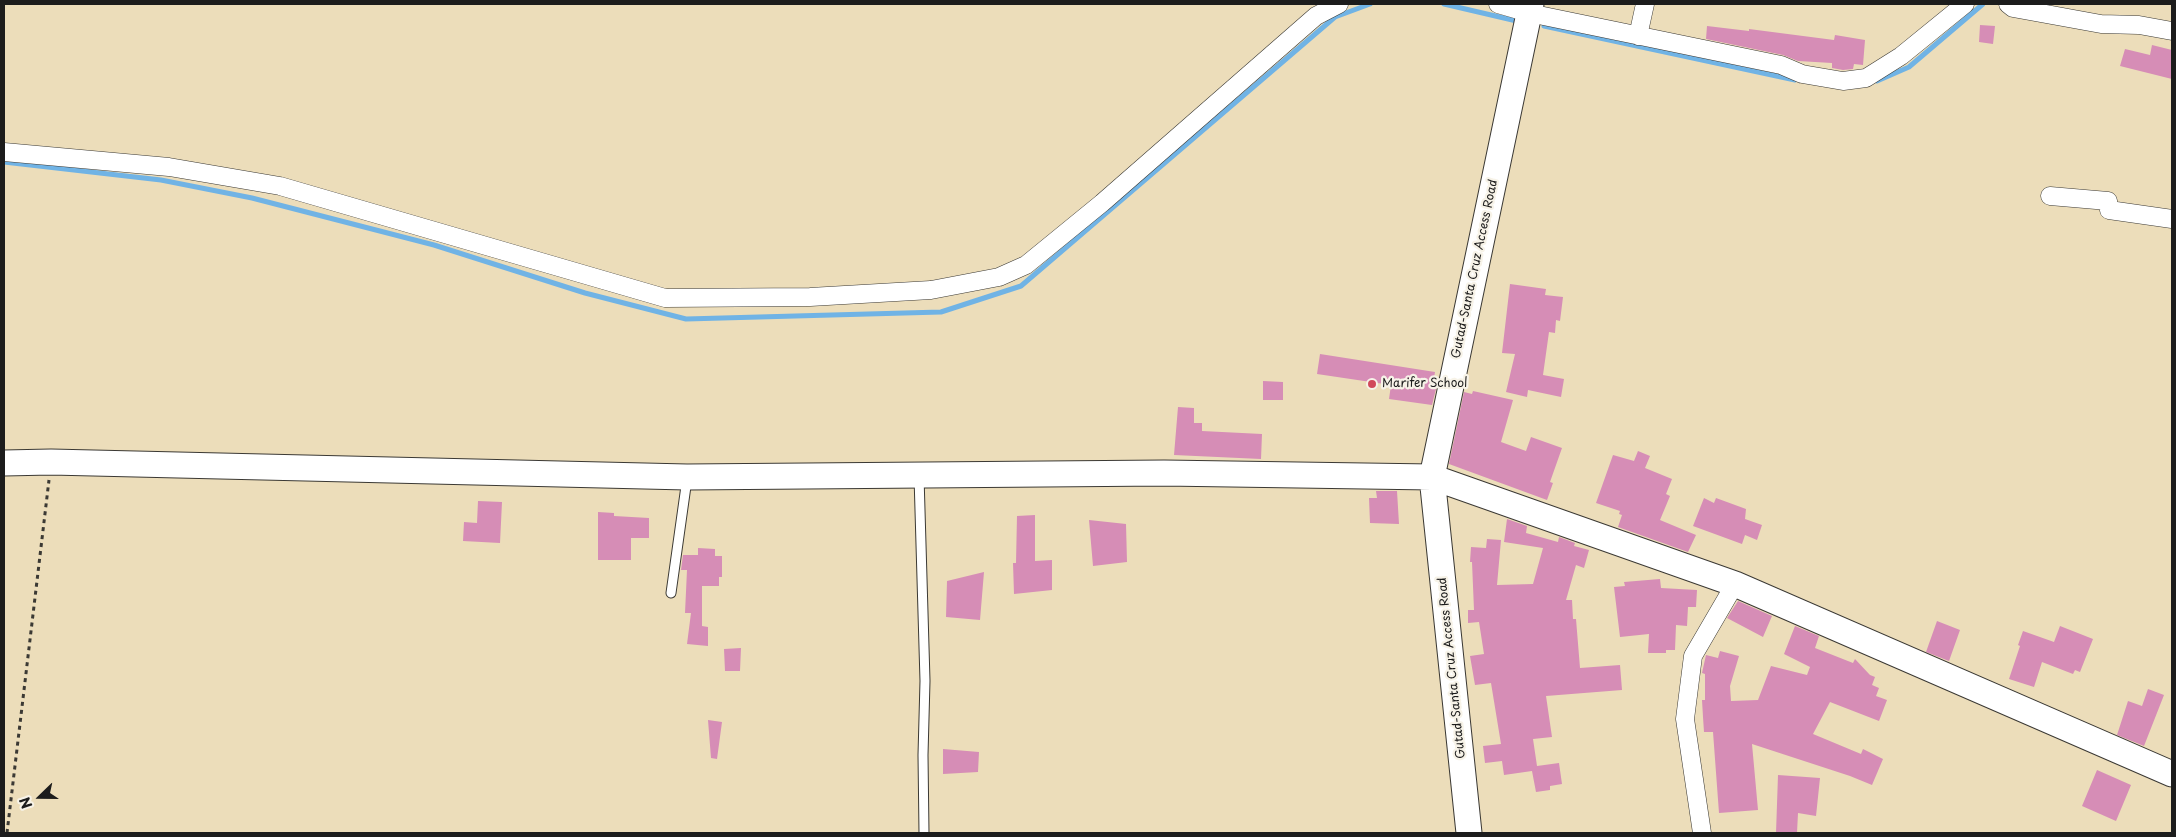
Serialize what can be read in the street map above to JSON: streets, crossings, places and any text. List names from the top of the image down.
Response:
{
  "streets": {
    "street": ["Gutad-Santa Cruz Access Road"]
  },
  "places": ["Marifer School"],
  "north": "left"
}
